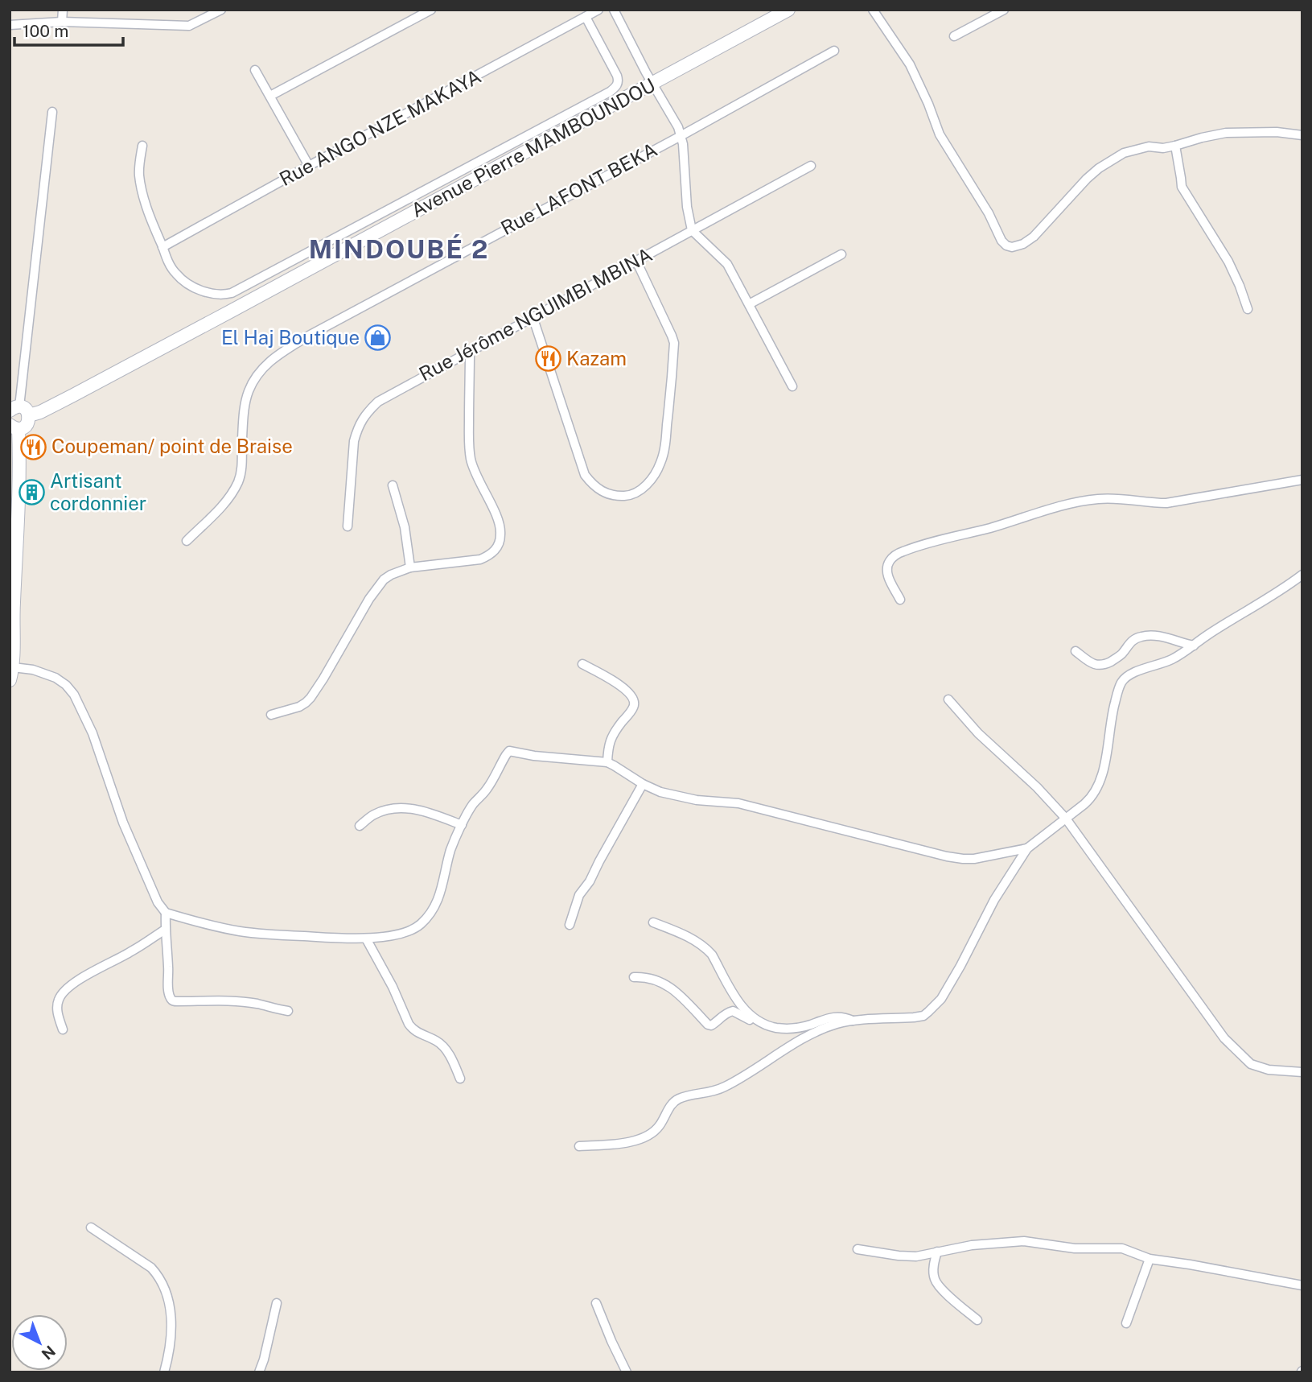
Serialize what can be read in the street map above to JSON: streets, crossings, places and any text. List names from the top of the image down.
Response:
{
  "streets": {
    "street": [
      "Rue ANGO NZE MAKAYA",
      "Avenue Pierre MAMBOUNDOU",
      "Rue LAFONT BEKA",
      "Rue Jérôme NGUIMBI MBINA"
    ]
  },
  "districts": ["MINDOUBÉ 2"],
  "places": {
    "shop": ["El Haj Boutique"],
    "restaurant": ["Kazam", "Coupeman/ point de Braise"],
    "building": ["Artisant cordonnier"]
  },
  "scale_bar": "100 m",
  "north": "bottom right"
}
